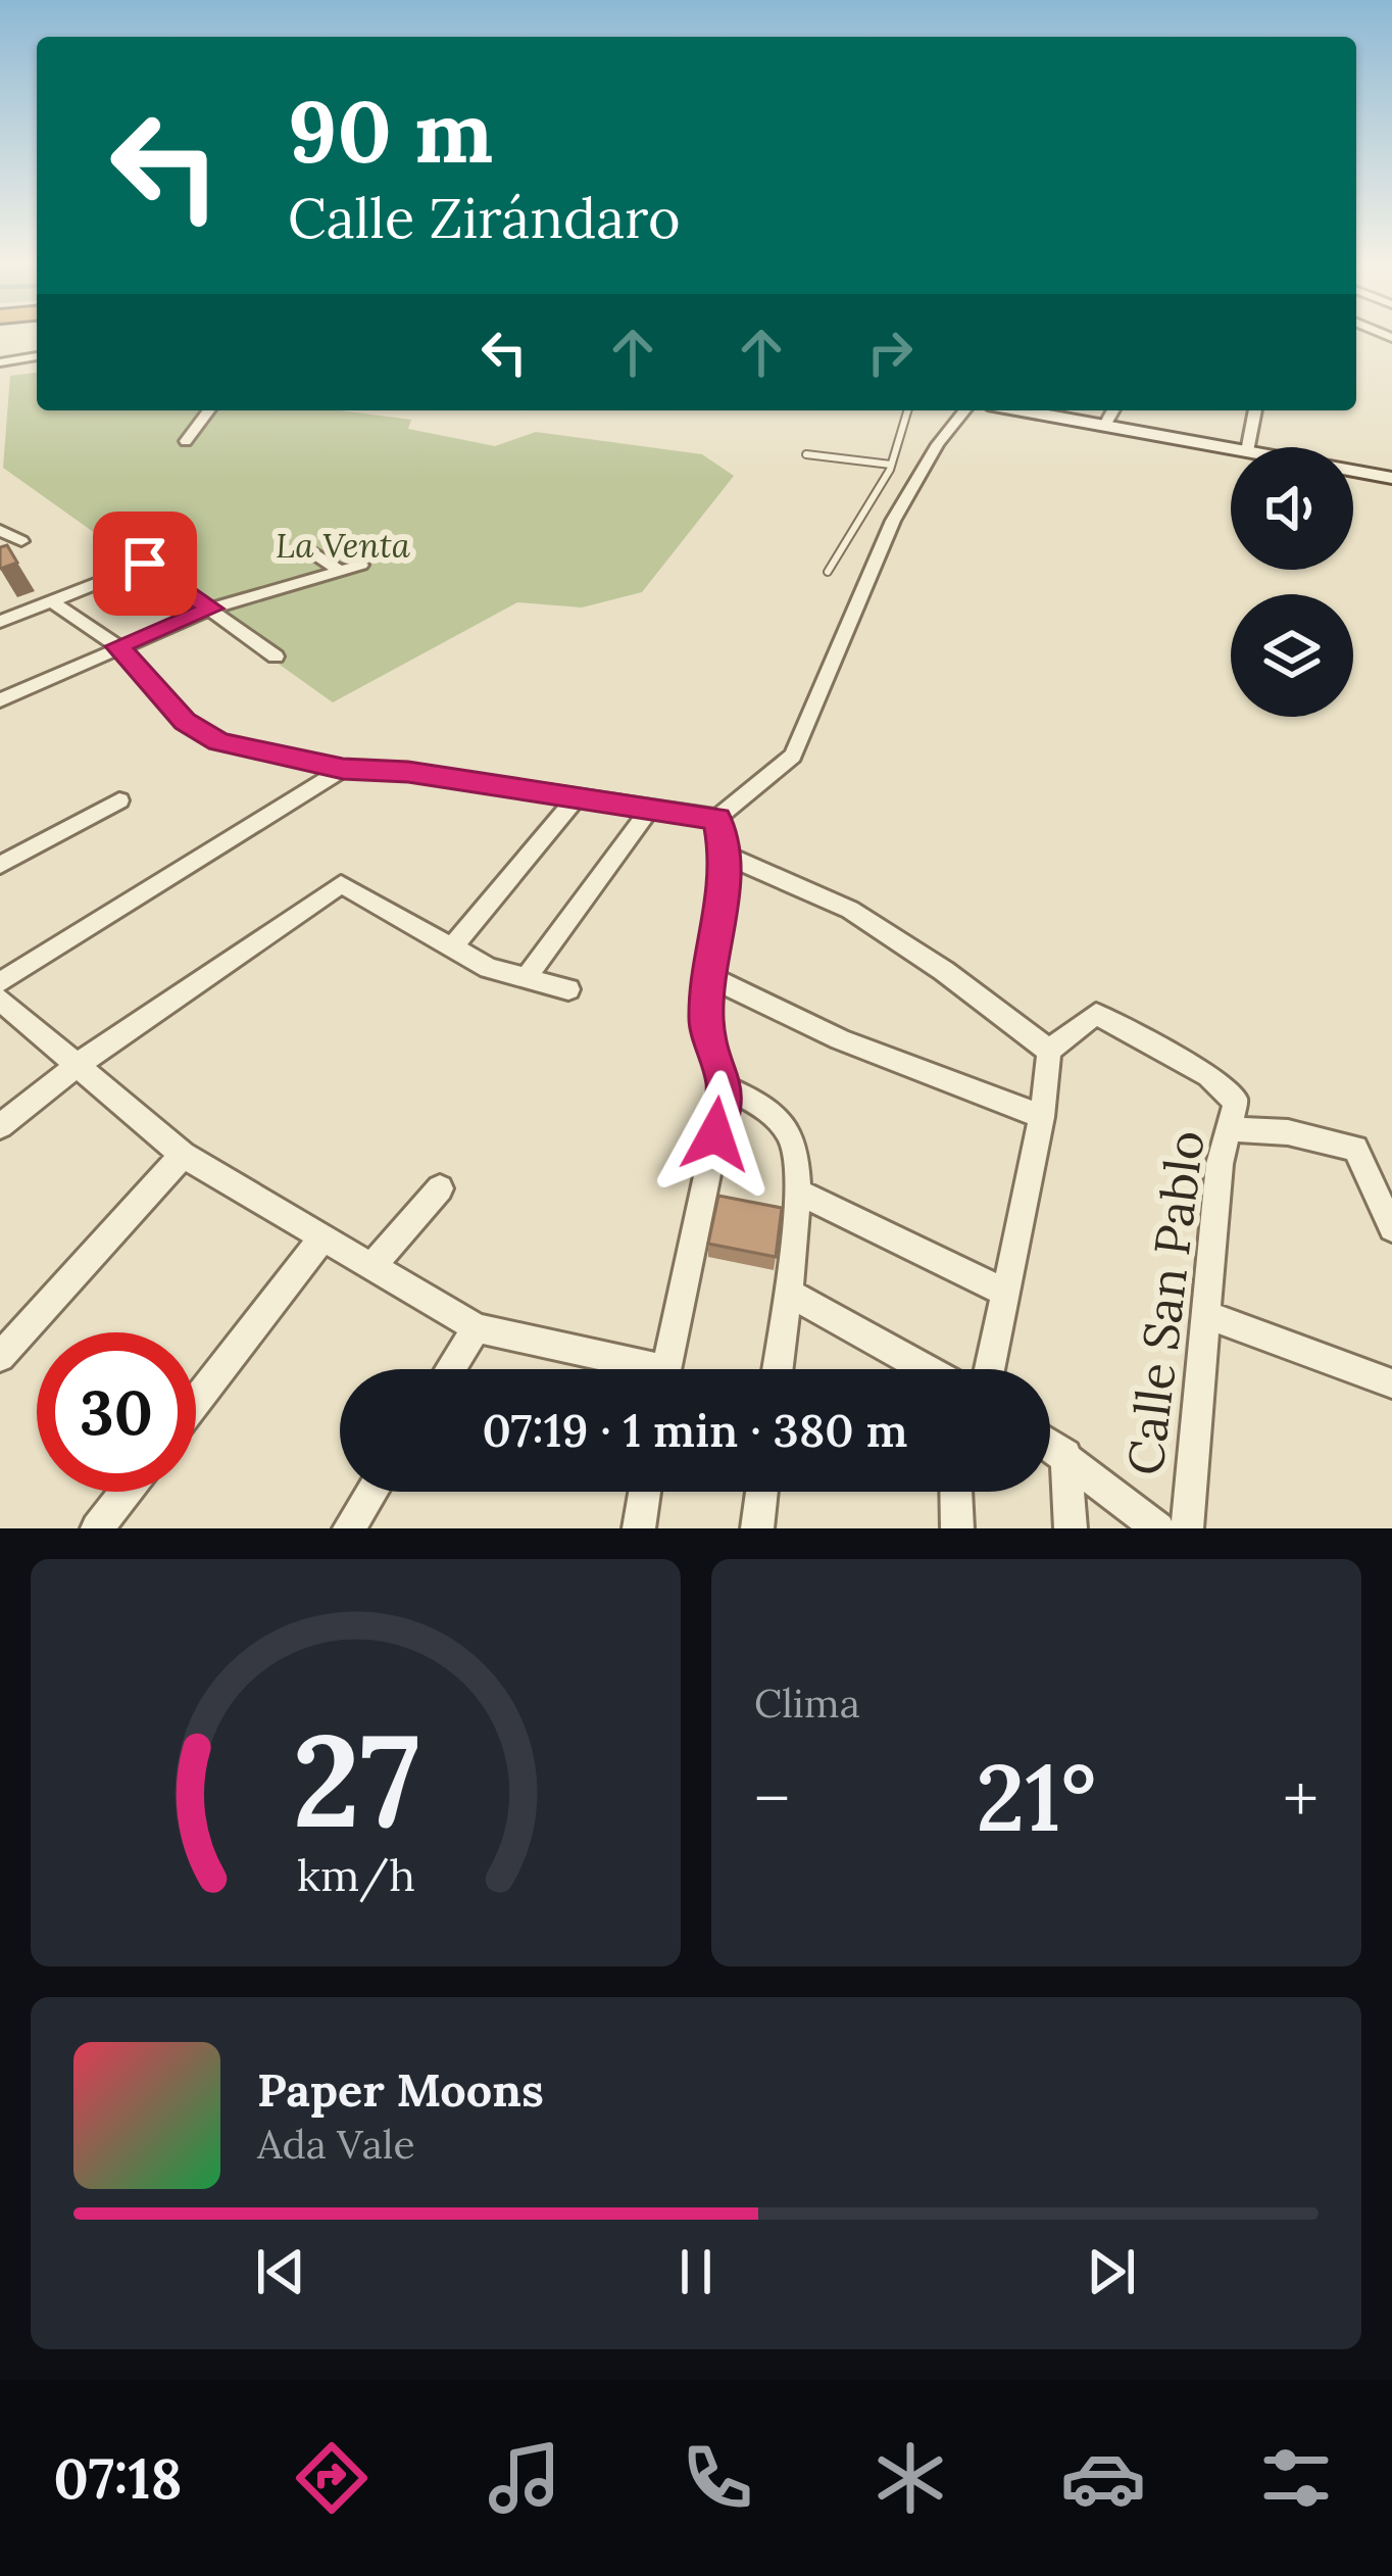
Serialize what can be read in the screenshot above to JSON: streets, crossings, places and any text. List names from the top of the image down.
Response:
{
  "streets": {
    "street": ["Calle San Pablo"]
  },
  "parks": ["La Venta"],
  "page": {
    "turn": ["90 m", "Calle Zirándaro"],
    "limit": "30",
    "trip": "07:19 · 1 min · 380 m",
    "tile": "Clima",
    "heat": ["−", "21°", "+"],
    "song": ["Paper Moons", "Ada Vale"],
    "tabs": "07:18",
    "gauge": ["27", "km/h"]
  }
}
